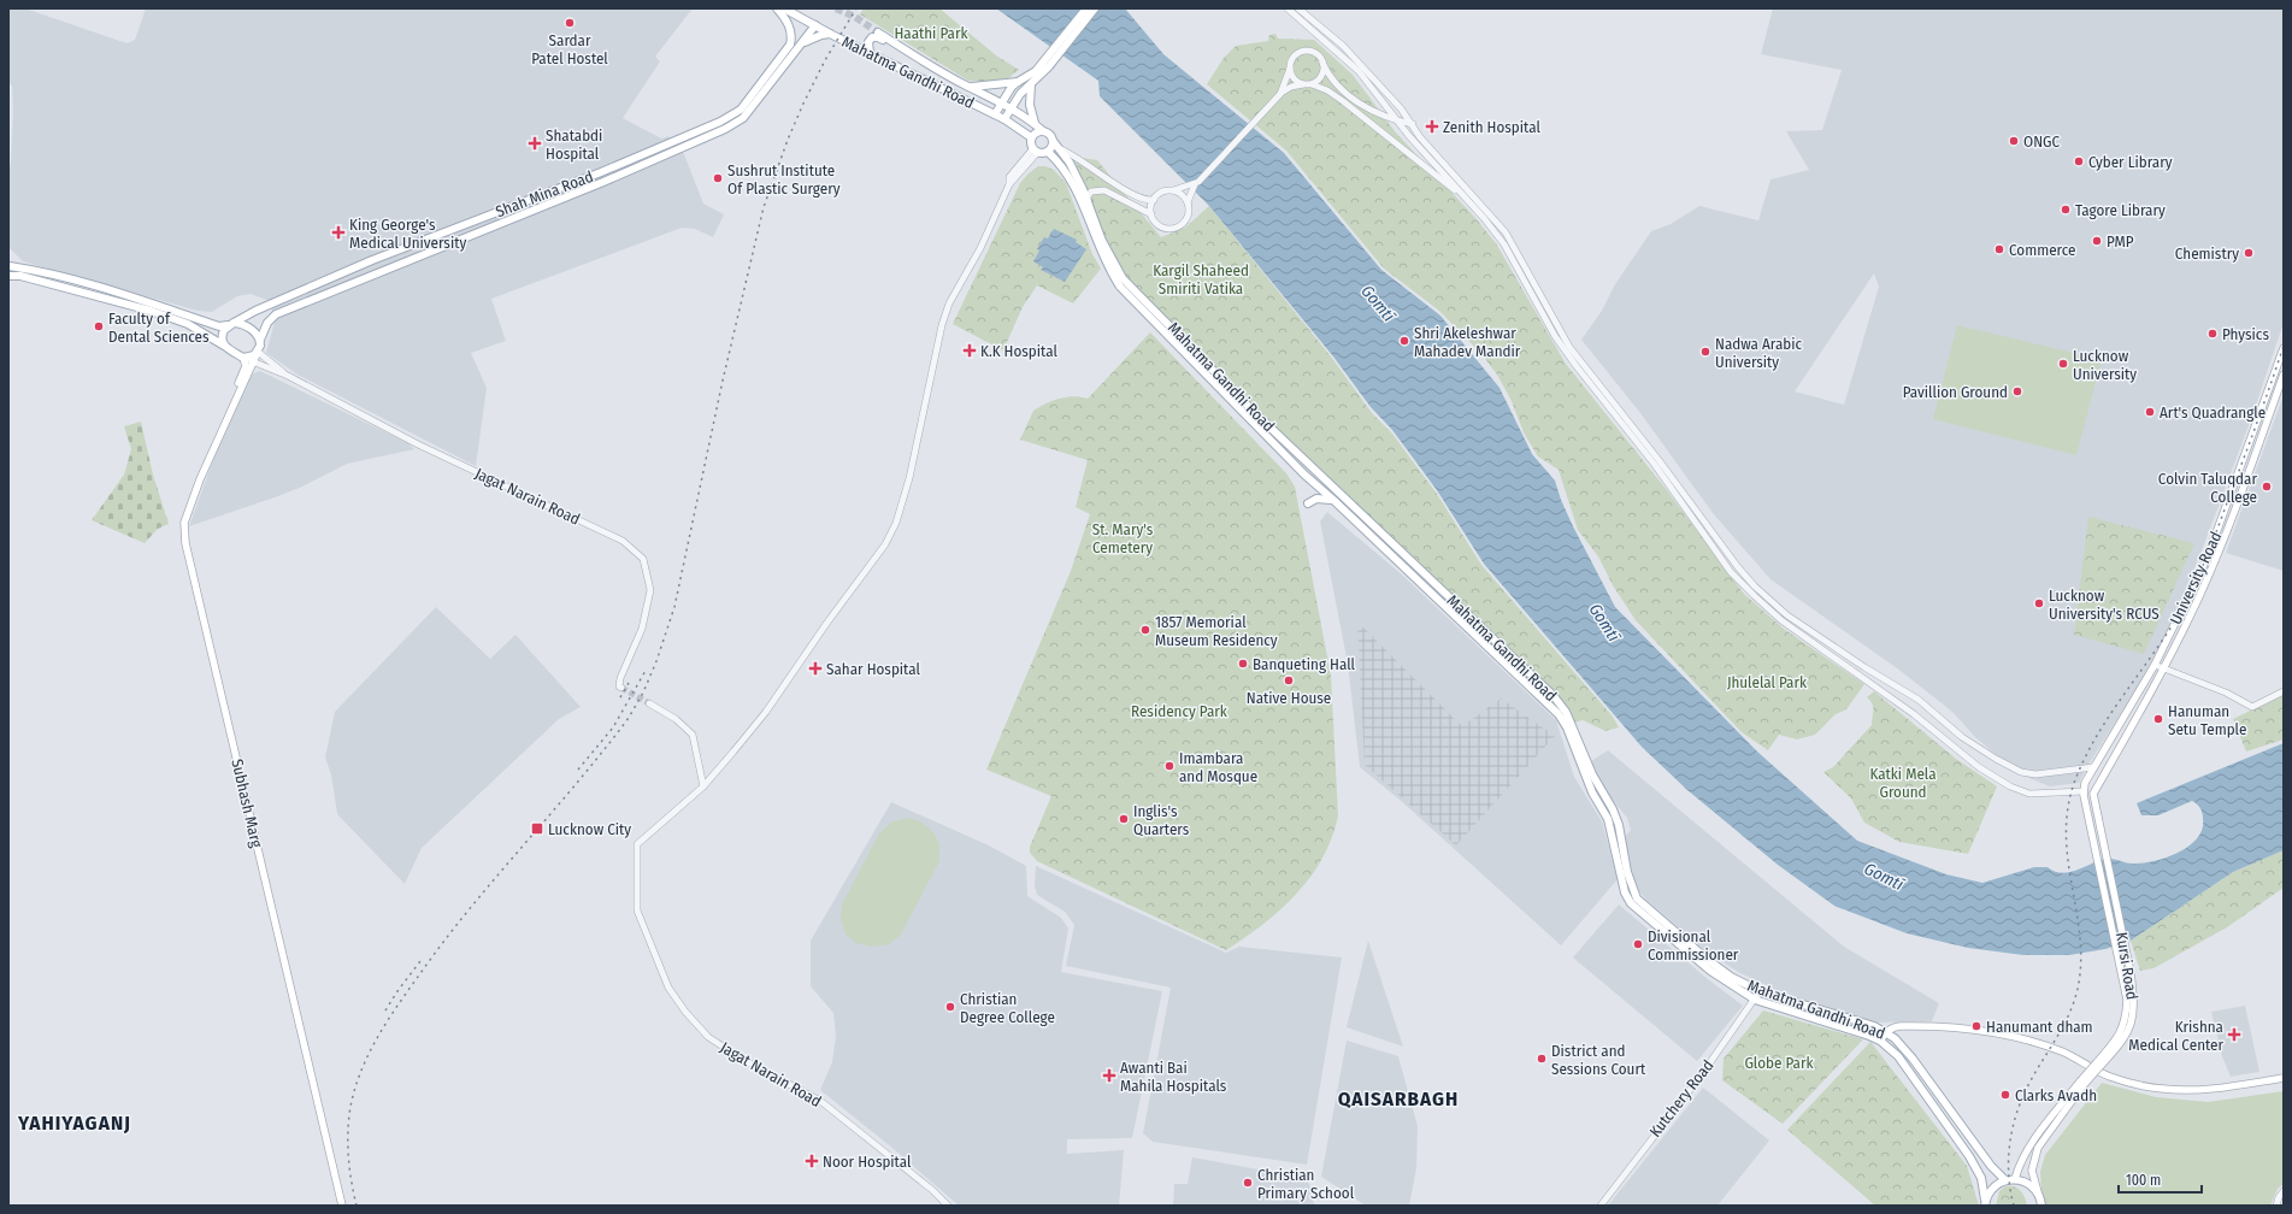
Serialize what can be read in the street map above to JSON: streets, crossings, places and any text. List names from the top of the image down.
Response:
{
  "streets": {
    "main road": [
      "Mahatma Gandhi Road",
      "Shah Mina Road",
      "University Road",
      "Subhash Marg",
      "Kursi Road"
    ],
    "street": ["Jagat Narain Road", "Kutchery Road"]
  },
  "crossings": [
    ["Mahatma Gandhi Road", "Shah Mina Road"],
    ["Mahatma Gandhi Road", "Jagat Narain Road"],
    ["Mahatma Gandhi Road", "Kutchery Road"],
    ["Shah Mina Road", "Jagat Narain Road"],
    ["Shah Mina Road", "Subhash Marg"],
    ["Jagat Narain Road", "Subhash Marg"],
    ["University Road", "Kursi Road"]
  ],
  "districts": ["QAISARBAGH", "YAHIYAGANJ"],
  "water": ["Gomtī"],
  "parks": [
    "Haathi Park",
    "Kargil Shaheed Smiriti Vatika",
    "St. Mary's Cemetery",
    "Jhulelal Park",
    "Residency Park",
    "Katki Mela Ground",
    "Globe Park"
  ],
  "places": {
    "other": [
      "Sardar Patel Hostel",
      "ONGC",
      "Cyber Library",
      "Sushrut Institute Of Plastic Surgery",
      "Tagore Library",
      "PMP",
      "Commerce",
      "Chemistry",
      "Faculty of Dental Sciences",
      "Physics",
      "Shri Akeleshwar Mahadev Mandir",
      "Nadwa Arabic University",
      "Lucknow University",
      "Pavillion Ground",
      "Art's Quadrangle",
      "Colvin Taluqdar College",
      "Lucknow University's RCUS",
      "1857 Memorial Museum Residency",
      "Banqueting Hall",
      "Native House",
      "Hanuman Setu Temple",
      "Imambara and Mosque",
      "Inglis's Quarters",
      "Divisional Commissioner",
      "Christian Degree College",
      "Hanumant dham",
      "District and Sessions Court",
      "Clarks Avadh",
      "Christian Primary School"
    ],
    "health": [
      "Zenith Hospital",
      "Shatabdi Hospital",
      "King George's Medical University",
      "K.K Hospital",
      "Sahar Hospital",
      "Krishna Medical Center",
      "Awanti Bai Mahila Hospitals",
      "Noor Hospital"
    ],
    "transit": ["Lucknow City"]
  },
  "scale_bar": "100 m"
}
